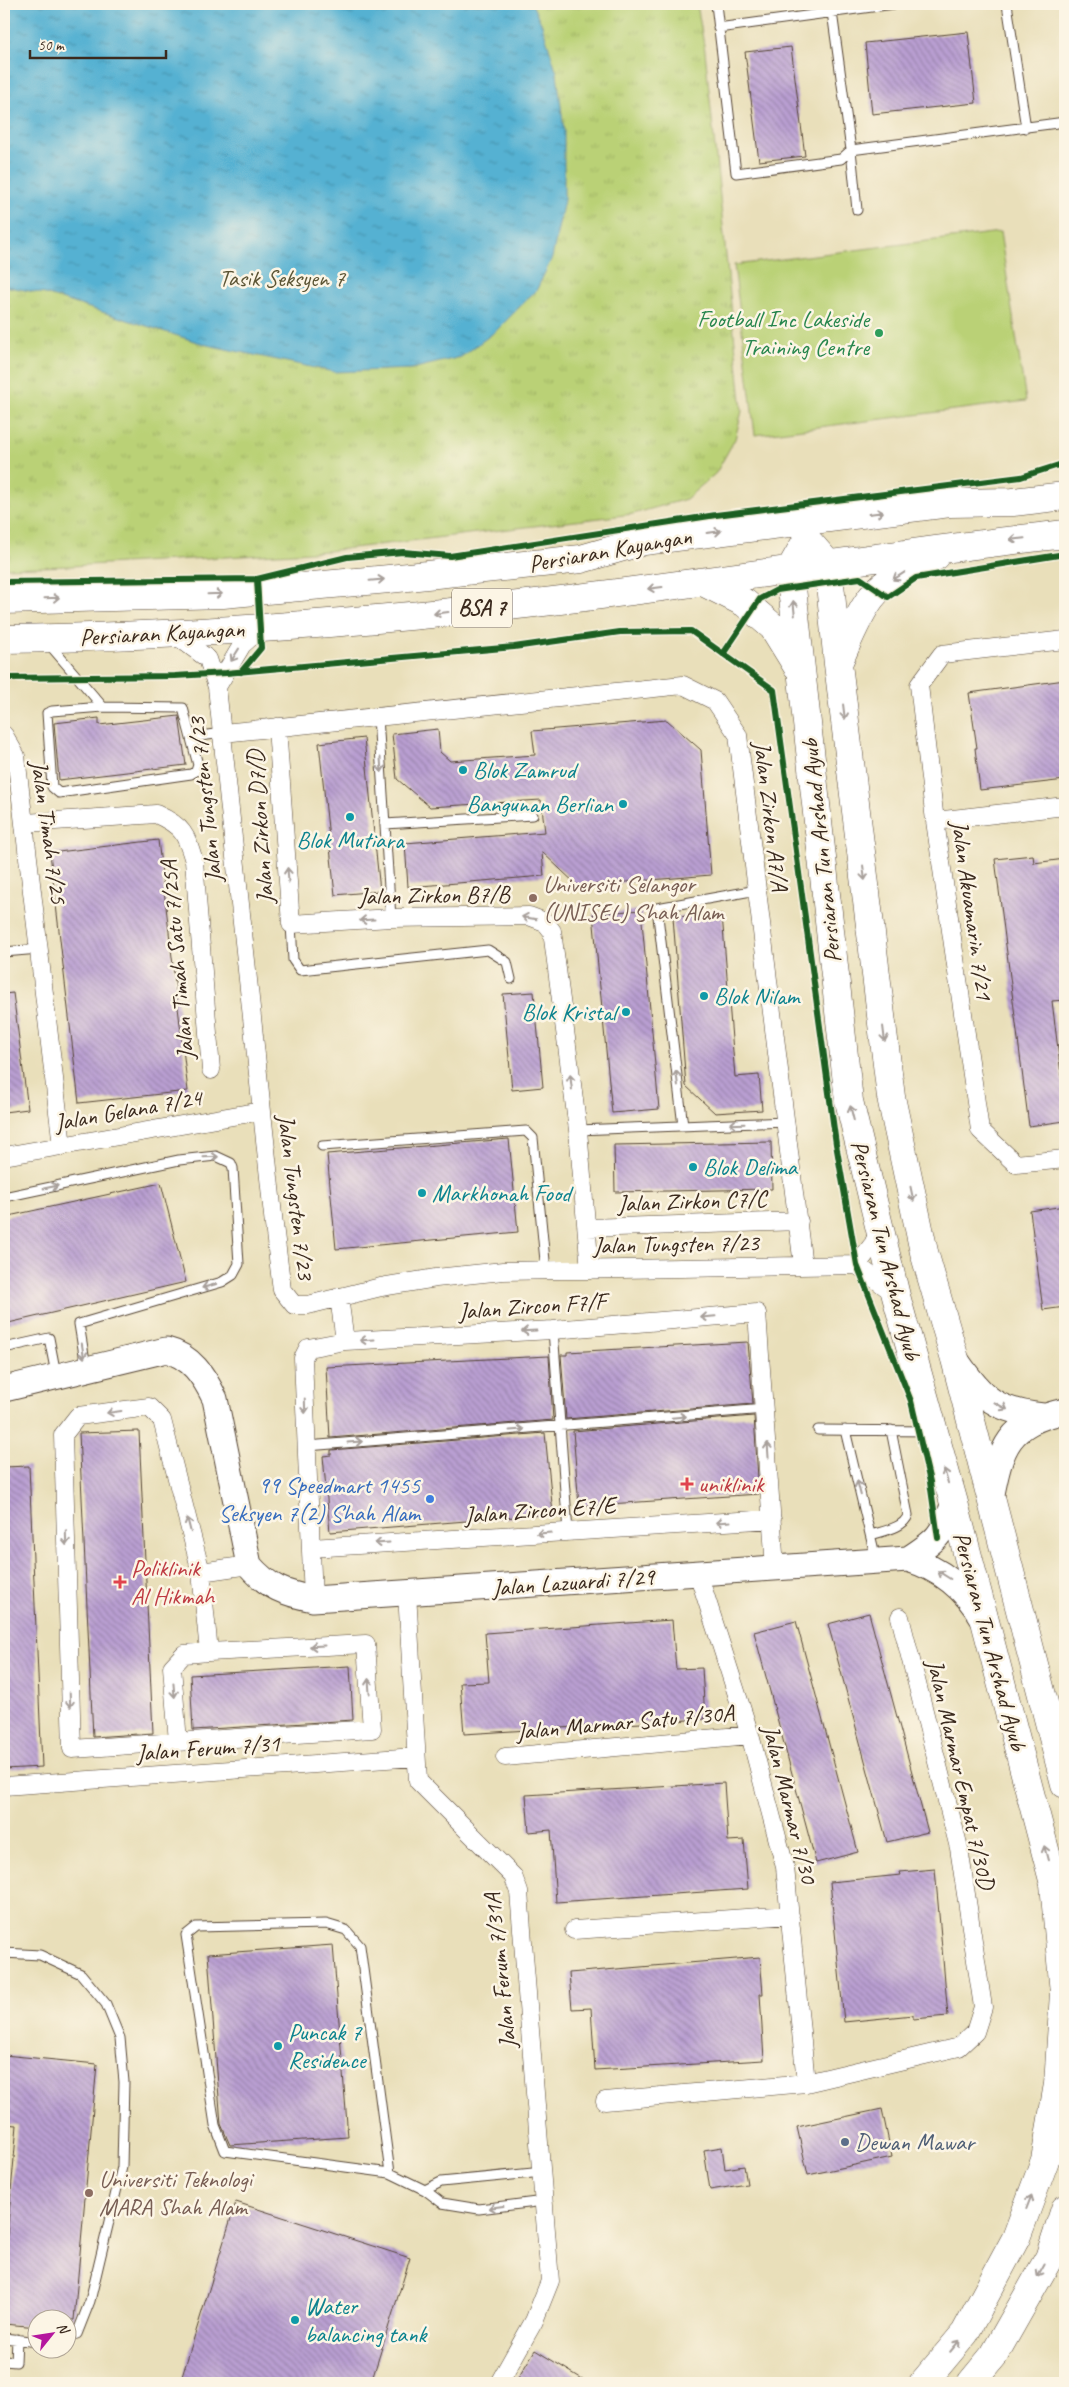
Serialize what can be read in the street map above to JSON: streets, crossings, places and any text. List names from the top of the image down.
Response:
{
  "streets": {
    "main road": ["Persiaran Kayangan", "BSA 7", "Persiaran Tun Arshad Ayub"],
    "street": [
      "Jalan Tungsten 7/23",
      "Jalan Zirkon A7/A",
      "Jalan Zirkon D7/D",
      "Jalan Timah 7/25",
      "Jalan Zirkon B7/B",
      "Jalan Akuamarin 7/21",
      "Jalan Timah Satu 7/25A",
      "Jalan Gelana 7/24",
      "Jalan Zirkon C7/C",
      "Jalan Zircon F7/F",
      "Jalan Zircon E7/E",
      "Jalan Lazuardi 7/29",
      "Jalan Marmar Satu 7/30A",
      "Jalan Ferum 7/31",
      "Jalan Marmar Empat 7/30D",
      "Jalan Marmar 7/30",
      "Jalan Ferum 7/31A"
    ]
  },
  "crossings": [
    ["Persiaran Kayangan", "Jalan Tungsten 7/23"],
    ["Persiaran Kayangan", "Persiaran Tun Arshad Ayub"],
    ["Jalan Tungsten 7/23", "Jalan Zirkon A7/A"],
    ["Jalan Tungsten 7/23", "Jalan Zirkon B7/B"],
    ["Jalan Tungsten 7/23", "Jalan Gelana 7/24"],
    ["Jalan Zirkon A7/A", "Jalan Zirkon D7/D"],
    ["Jalan Zirkon A7/A", "Jalan Zirkon C7/C"],
    ["Jalan Zirkon D7/D", "Jalan Zirkon B7/B"],
    ["Jalan Timah 7/25", "Jalan Timah Satu 7/25A"],
    ["Jalan Timah 7/25", "Jalan Gelana 7/24"],
    ["Jalan Zirkon B7/B", "Jalan Zirkon C7/C"],
    ["Jalan Zircon F7/F", "Jalan Zircon E7/E"],
    ["Jalan Zircon F7/F", "Jalan Lazuardi 7/29"],
    ["Jalan Lazuardi 7/29", "Jalan Marmar 7/30"],
    ["Jalan Lazuardi 7/29", "Jalan Ferum 7/31A"],
    ["Jalan Marmar Satu 7/30A", "Jalan Marmar 7/30"],
    ["Jalan Ferum 7/31", "Jalan Ferum 7/31A"],
    ["Jalan Marmar Empat 7/30D", "Jalan Marmar 7/30"]
  ],
  "one_way": ["Jalan Zirkon D7/D", "Jalan Zircon E7/E"],
  "parks": ["Tasik Seksyen 7"],
  "places": {
    "other": [
      "Football Inc Lakeside Training Centre",
      "Blok Zamrud",
      "Bangunan Berlian",
      "Blok Mutiara",
      "Universiti Selangor (UNISEL) Shah Alam",
      "Blok Nilam",
      "Blok Kristal",
      "Blok Delima",
      "Markhonah Food",
      "99 Speedmart 1455 Seksyen 7(2) Shah Alam",
      "Puncak 7 Residence",
      "Dewan Mawar",
      "Universiti Teknologi MARA Shah Alam",
      "Water balancing tank"
    ],
    "health": ["uniklinik", "Poliklinik Al Hikmah"]
  },
  "scale_bar": "50 m",
  "north": "top right"
}
